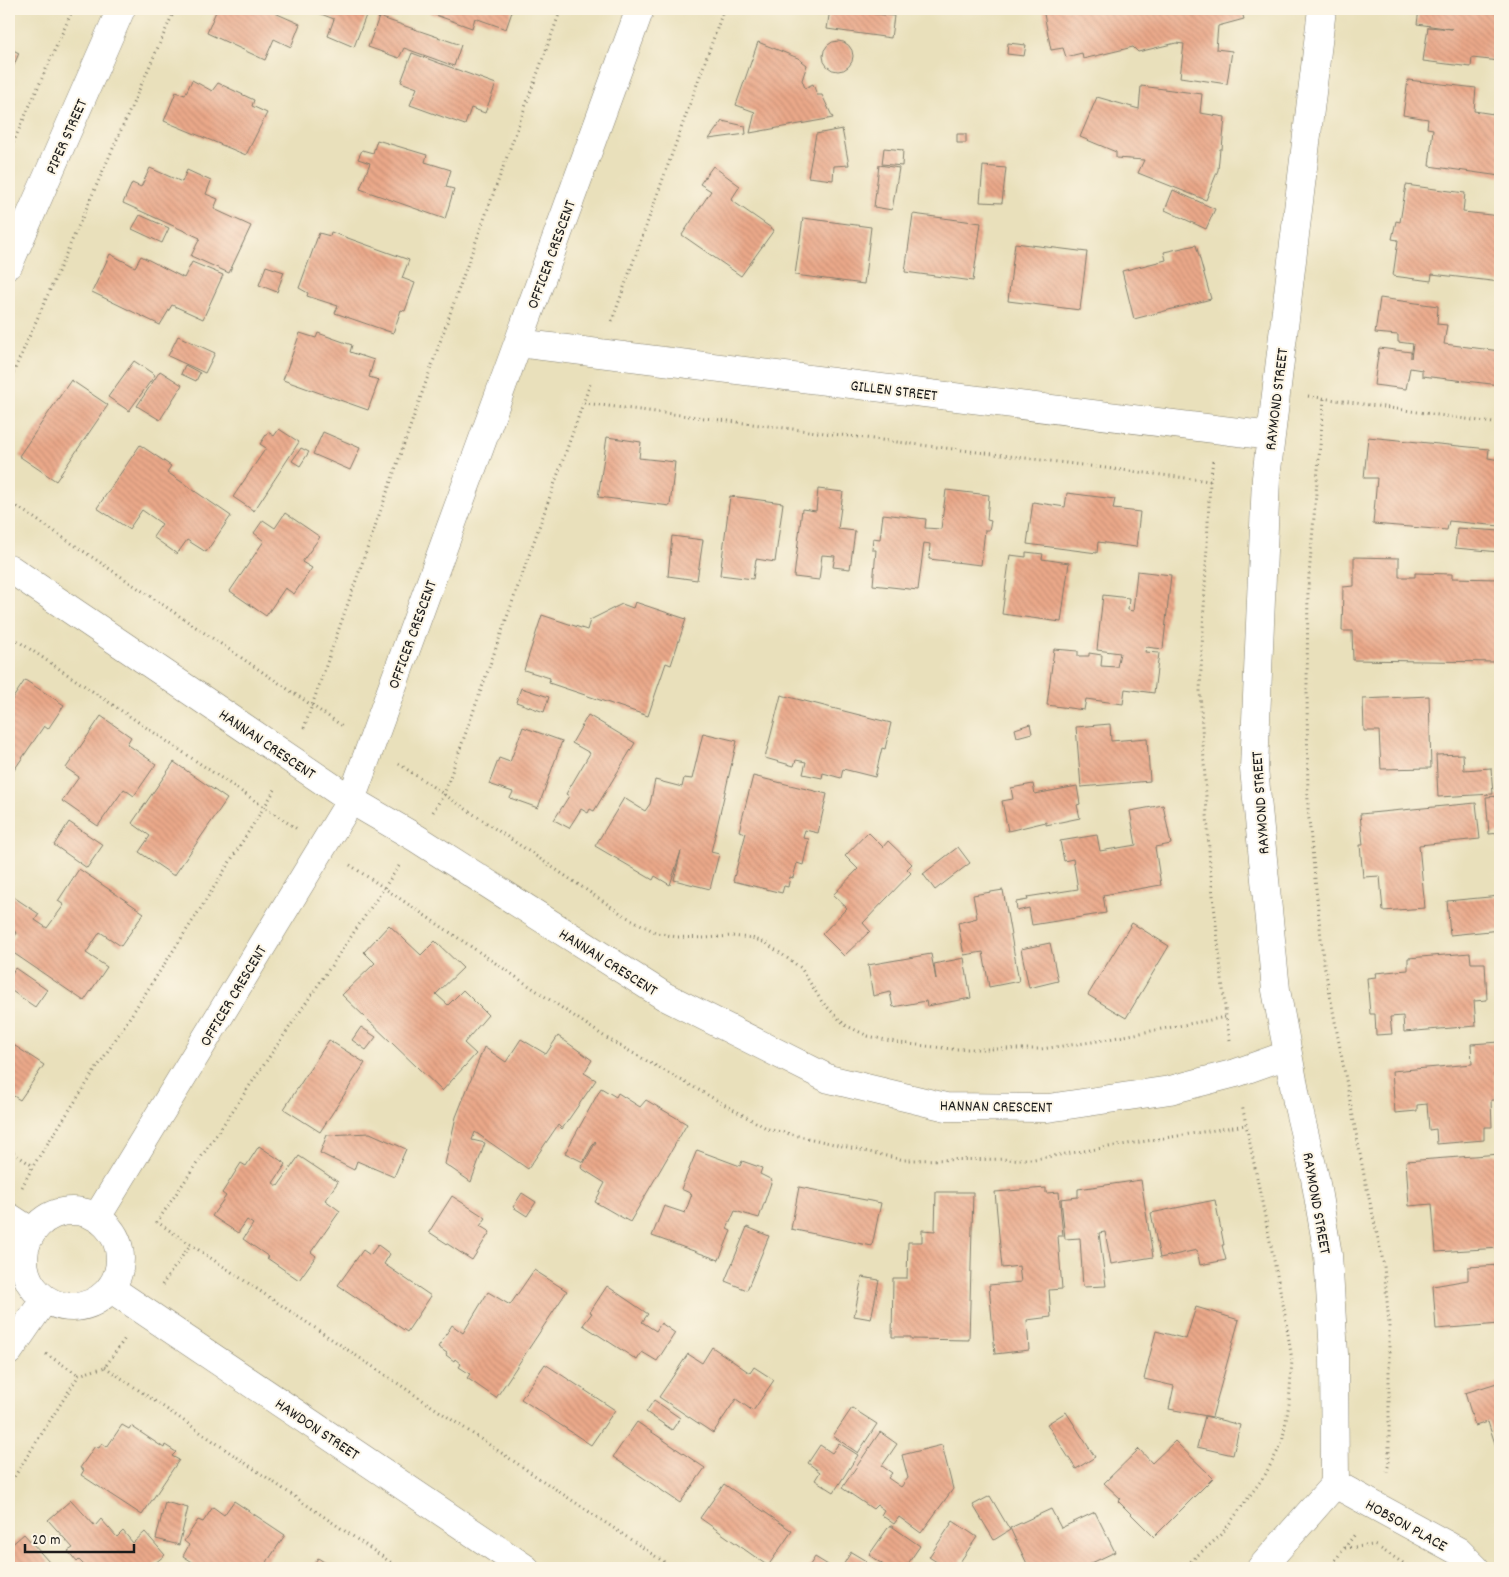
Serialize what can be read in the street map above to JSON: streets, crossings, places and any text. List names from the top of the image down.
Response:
{
  "streets": {
    "street": [
      "PIPER STREET",
      "OFFICER CRESCENT",
      "GILLEN STREET",
      "RAYMOND STREET",
      "HANNAN CRESCENT",
      "HAWDON STREET",
      "HOBSON PLACE"
    ]
  },
  "crossings": [
    ["OFFICER CRESCENT", "GILLEN STREET"],
    ["OFFICER CRESCENT", "HANNAN CRESCENT"],
    ["OFFICER CRESCENT", "HAWDON STREET"],
    ["GILLEN STREET", "RAYMOND STREET"],
    ["RAYMOND STREET", "HANNAN CRESCENT"],
    ["RAYMOND STREET", "HOBSON PLACE"]
  ],
  "scale_bar": "20 m"
}
